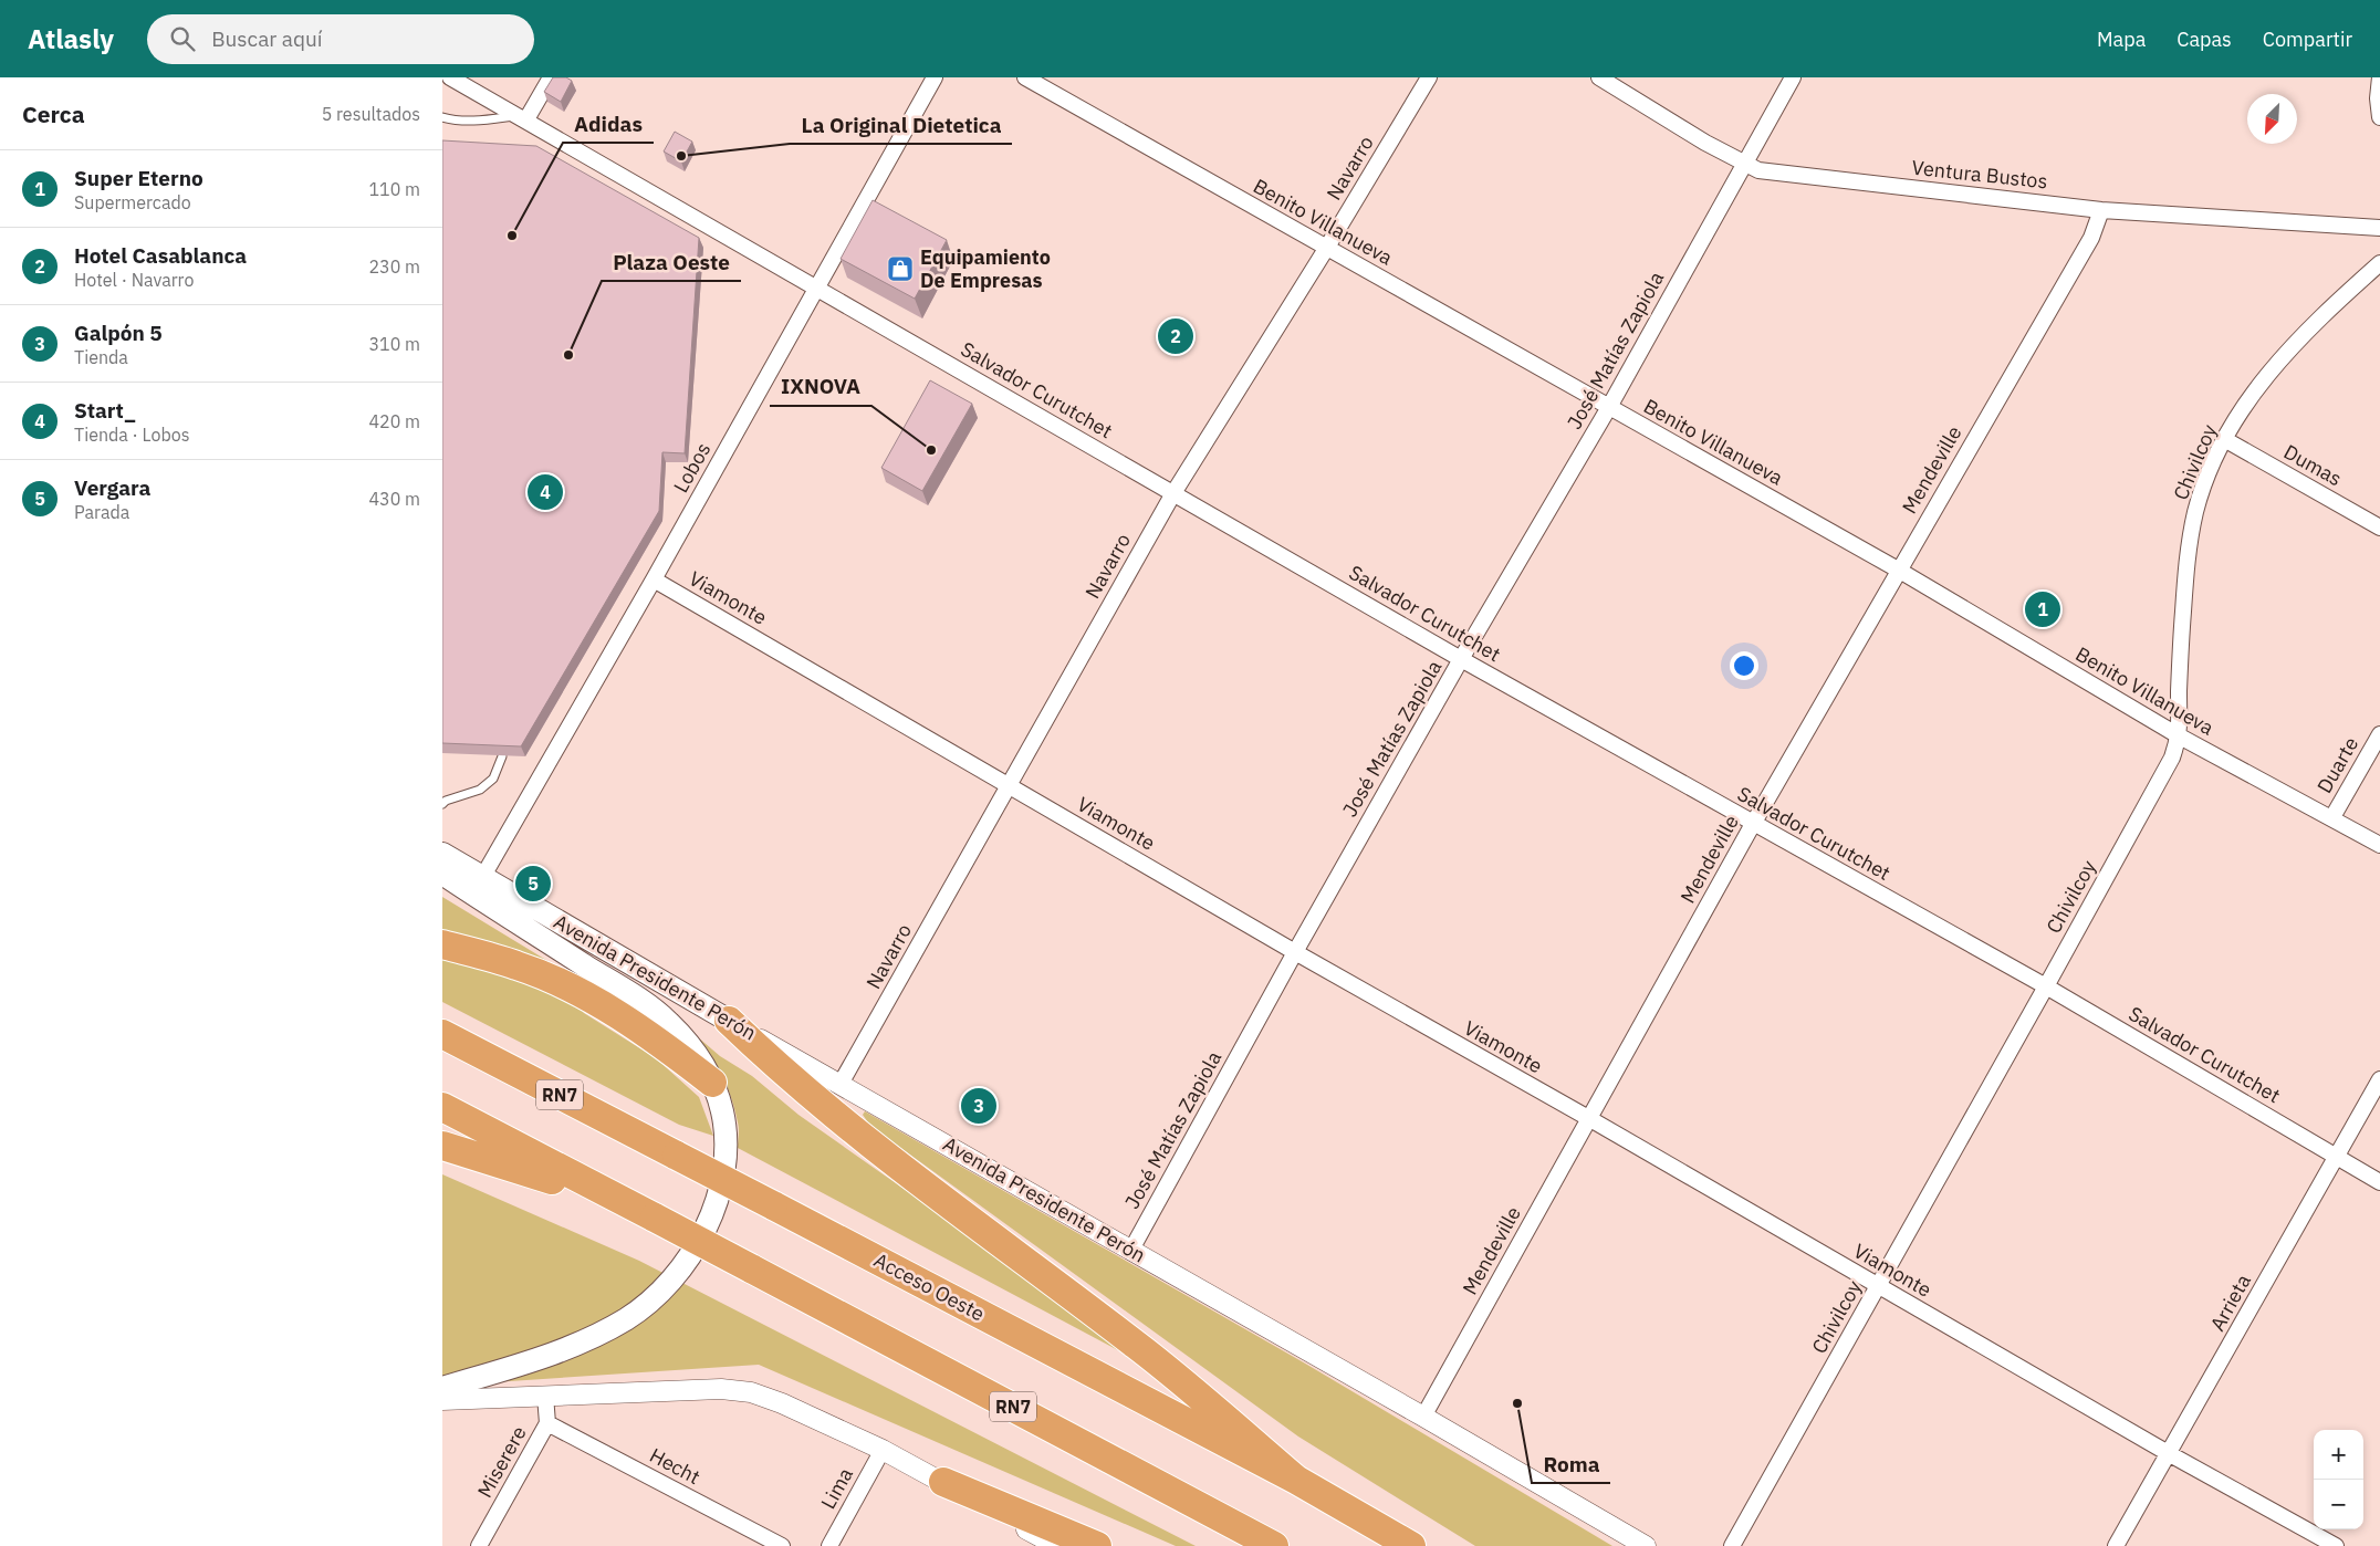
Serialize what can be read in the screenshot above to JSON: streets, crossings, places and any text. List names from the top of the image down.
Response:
{
  "streets": {
    "highway": ["RN7", "Acceso Oeste"],
    "main road": ["Avenida Presidente Perón"],
    "street": [
      "Navarro",
      "Ventura Bustos",
      "Benito Villanueva",
      "José Matías Zapiola",
      "Salvador Curutchet",
      "Chivilcoy",
      "Dumas",
      "Lobos",
      "Mendeville",
      "Viamonte",
      "Duarte",
      "Arrieta",
      "Miserere",
      "Hecht",
      "Lima"
    ]
  },
  "crossings": [
    ["Navarro", "Benito Villanueva"],
    ["Navarro", "Salvador Curutchet"],
    ["Navarro", "Viamonte"],
    ["Navarro", "Avenida Presidente Perón"],
    ["Ventura Bustos", "José Matías Zapiola"],
    ["Ventura Bustos", "Mendeville"],
    ["Benito Villanueva", "José Matías Zapiola"],
    ["Benito Villanueva", "Chivilcoy"],
    ["Benito Villanueva", "Mendeville"],
    ["Benito Villanueva", "Duarte"],
    ["José Matías Zapiola", "Salvador Curutchet"],
    ["José Matías Zapiola", "Viamonte"],
    ["José Matías Zapiola", "Avenida Presidente Perón"],
    ["Salvador Curutchet", "Chivilcoy"],
    ["Salvador Curutchet", "Lobos"],
    ["Salvador Curutchet", "Mendeville"],
    ["Salvador Curutchet", "Arrieta"],
    ["Chivilcoy", "Dumas"],
    ["Chivilcoy", "Viamonte"],
    ["Lobos", "Viamonte"],
    ["Lobos", "Avenida Presidente Perón"],
    ["Mendeville", "Viamonte"],
    ["Mendeville", "Avenida Presidente Perón"],
    ["Viamonte", "Arrieta"],
    ["Miserere", "Hecht"]
  ],
  "places": {
    "other": [
      "La Original Dietetica",
      "Adidas",
      "Plaza Oeste",
      "IXNOVA",
      "Roma"
    ],
    "shop": ["Equipamiento De Empresas"]
  },
  "north": "bottom left",
  "page": {
    "header": "Atlasly",
    "search": "Buscar aquí",
    "nav": ["Mapa", "Capas", "Compartir"],
    "heading": ["Cerca", "5 resultados"],
    "list": [
      {
        "mark": "1",
        "name": "Super Eterno",
        "note": "Supermercado",
        "value": "110 m"
      },
      {
        "mark": "2",
        "name": "Hotel Casablanca",
        "note": "Hotel · Navarro",
        "value": "230 m"
      },
      {
        "mark": "3",
        "name": "Galpón 5",
        "note": "Tienda",
        "value": "310 m"
      },
      {
        "mark": "4",
        "name": "Start_",
        "note": "Tienda · Lobos",
        "value": "420 m"
      },
      {
        "mark": "5",
        "name": "Vergara",
        "note": "Parada",
        "value": "430 m"
      }
    ],
    "pins": [
      "2",
      "4",
      "1",
      "5",
      "3"
    ],
    "map_buttons": ["+", "−"]
  }
}
